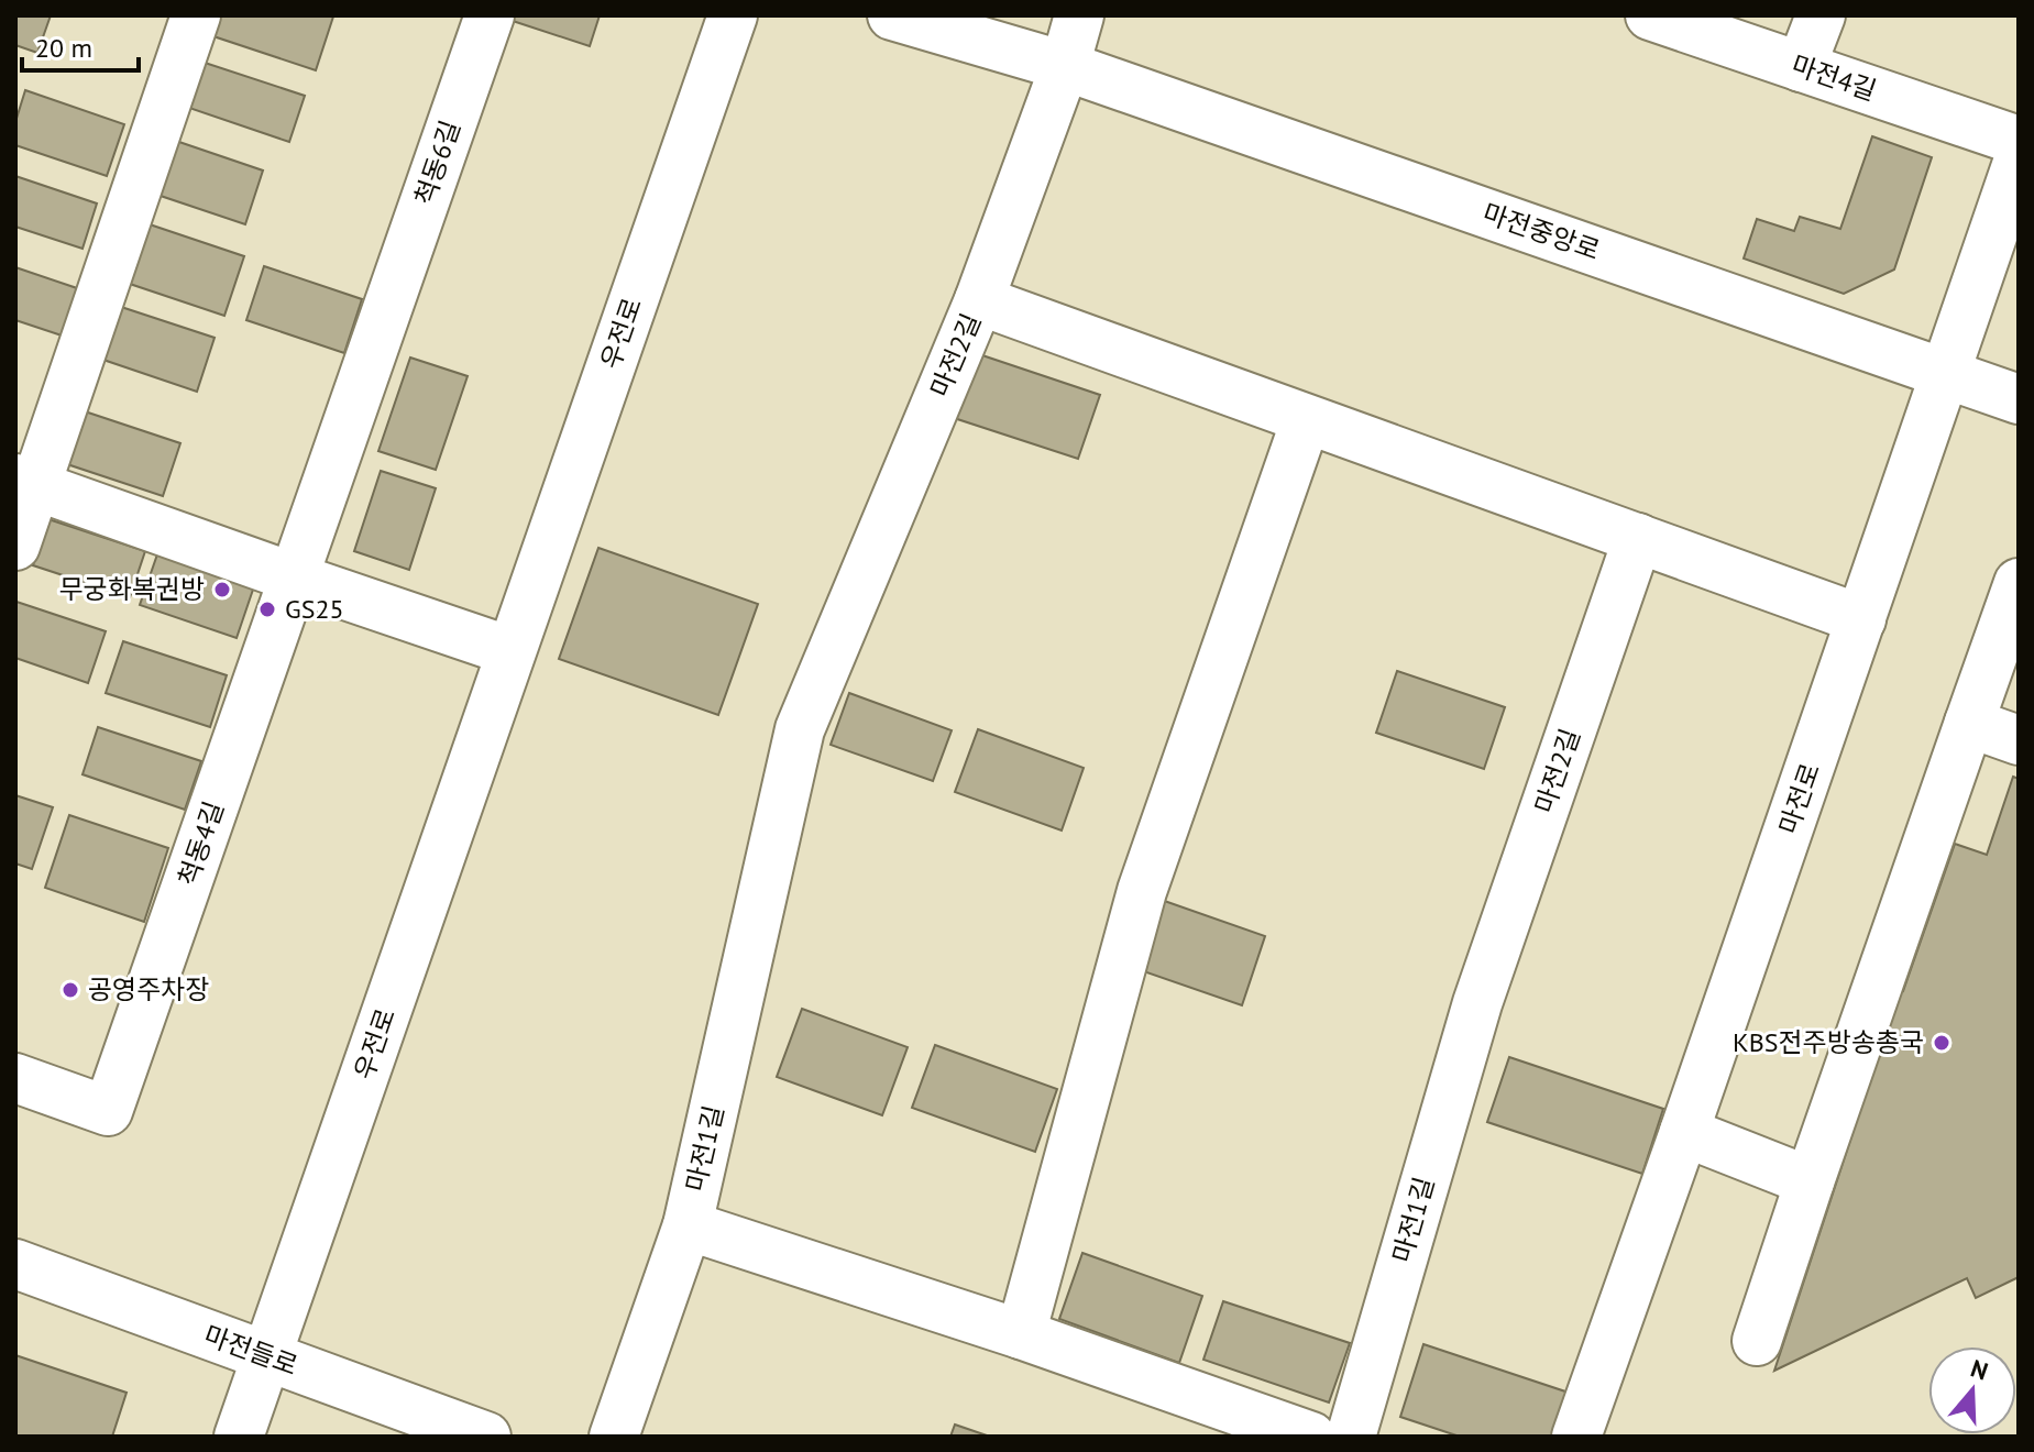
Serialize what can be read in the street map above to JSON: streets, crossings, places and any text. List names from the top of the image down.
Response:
{
  "streets": {
    "street": [
      "마전4길",
      "척동6길",
      "마전중앙로",
      "우전로",
      "마전2길",
      "마전로",
      "척동4길",
      "마전1길",
      "마전들로"
    ]
  },
  "crossings": [
    ["척동6길", "척동4길"],
    ["마전중앙로", "마전로"],
    ["우전로", "마전들로"],
    ["마전2길", "마전로"],
    ["마전2길", "마전1길"]
  ],
  "places": [
    "무궁화복권방",
    "GS25",
    "공영주차장",
    "KBS전주방송총국"
  ],
  "scale_bar": "20 m",
  "north": "top"
}
